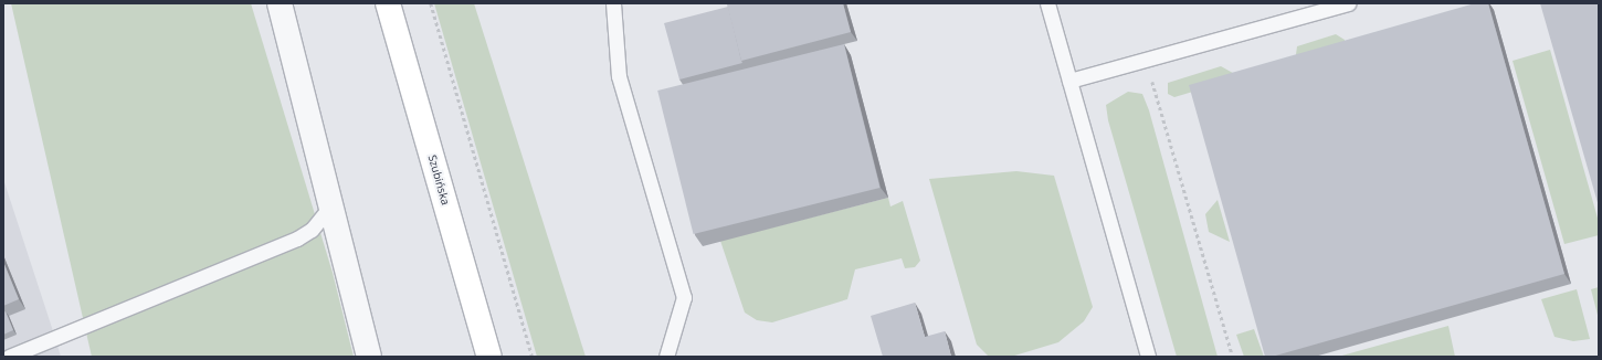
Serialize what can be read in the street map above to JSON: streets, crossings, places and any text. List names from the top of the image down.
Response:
{
  "streets": {
    "main road": ["Szubińska"]
  }
}
